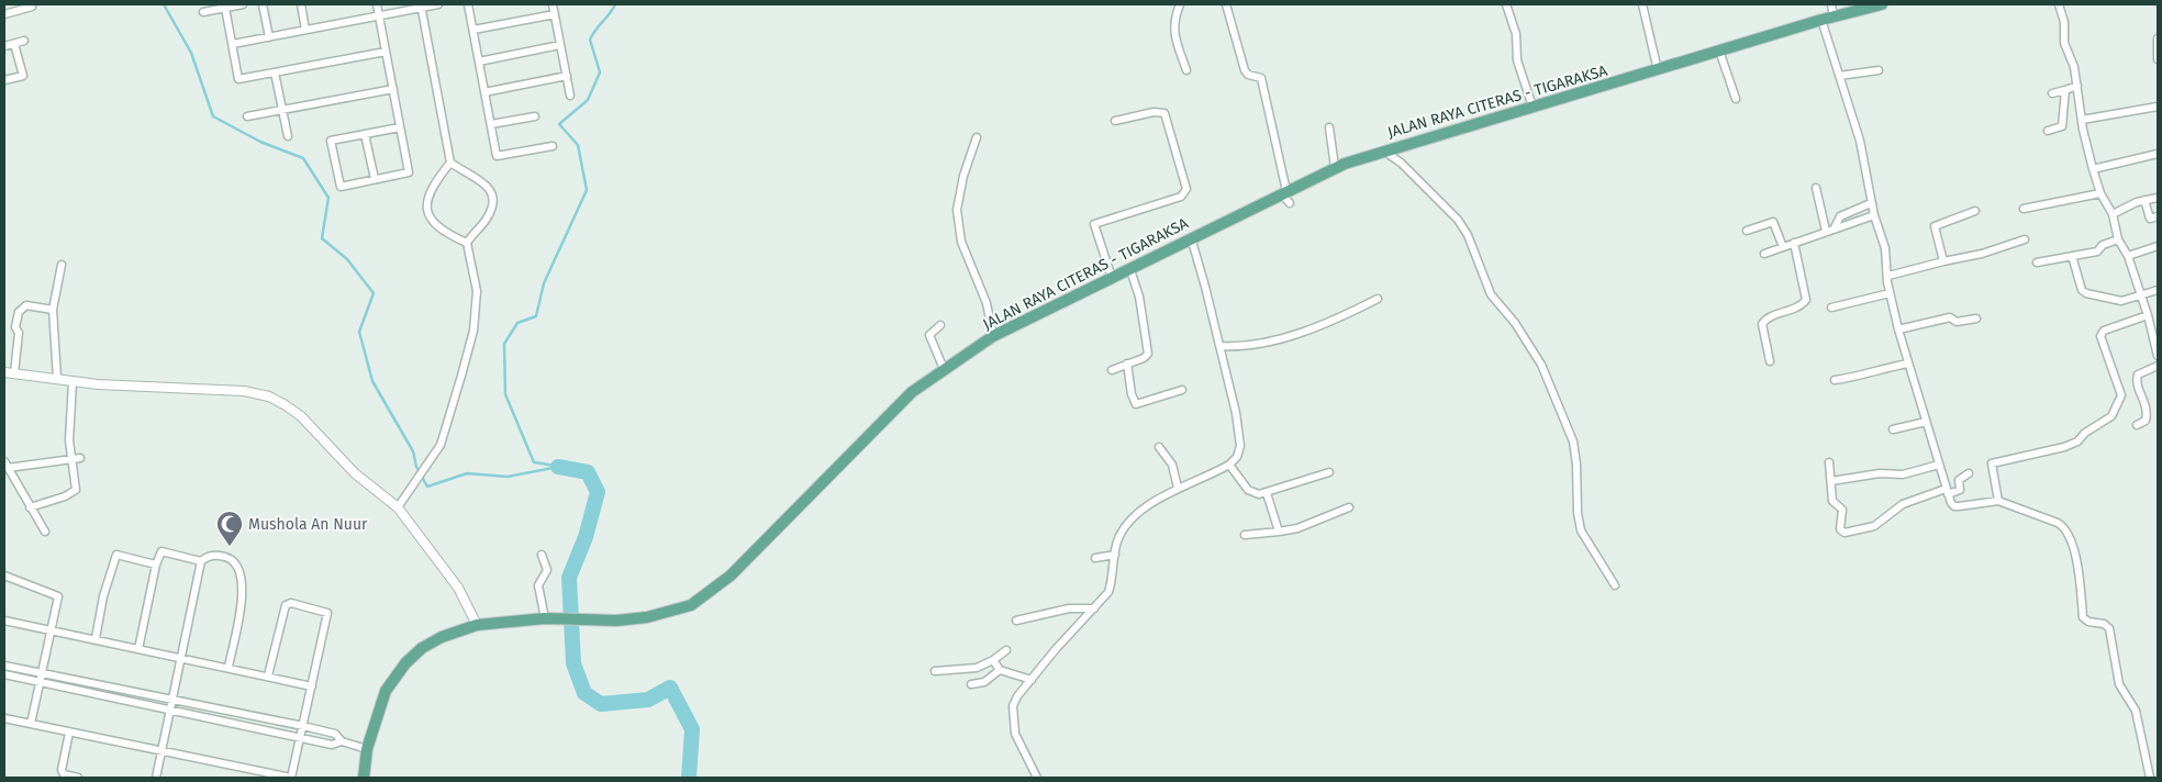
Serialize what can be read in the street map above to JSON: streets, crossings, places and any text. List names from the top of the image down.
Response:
{
  "streets": {
    "main road": ["JALAN RAYA CITERAS - TIGARAKSA"]
  },
  "places": {
    "mosque": ["Mushola An Nuur"]
  }
}
